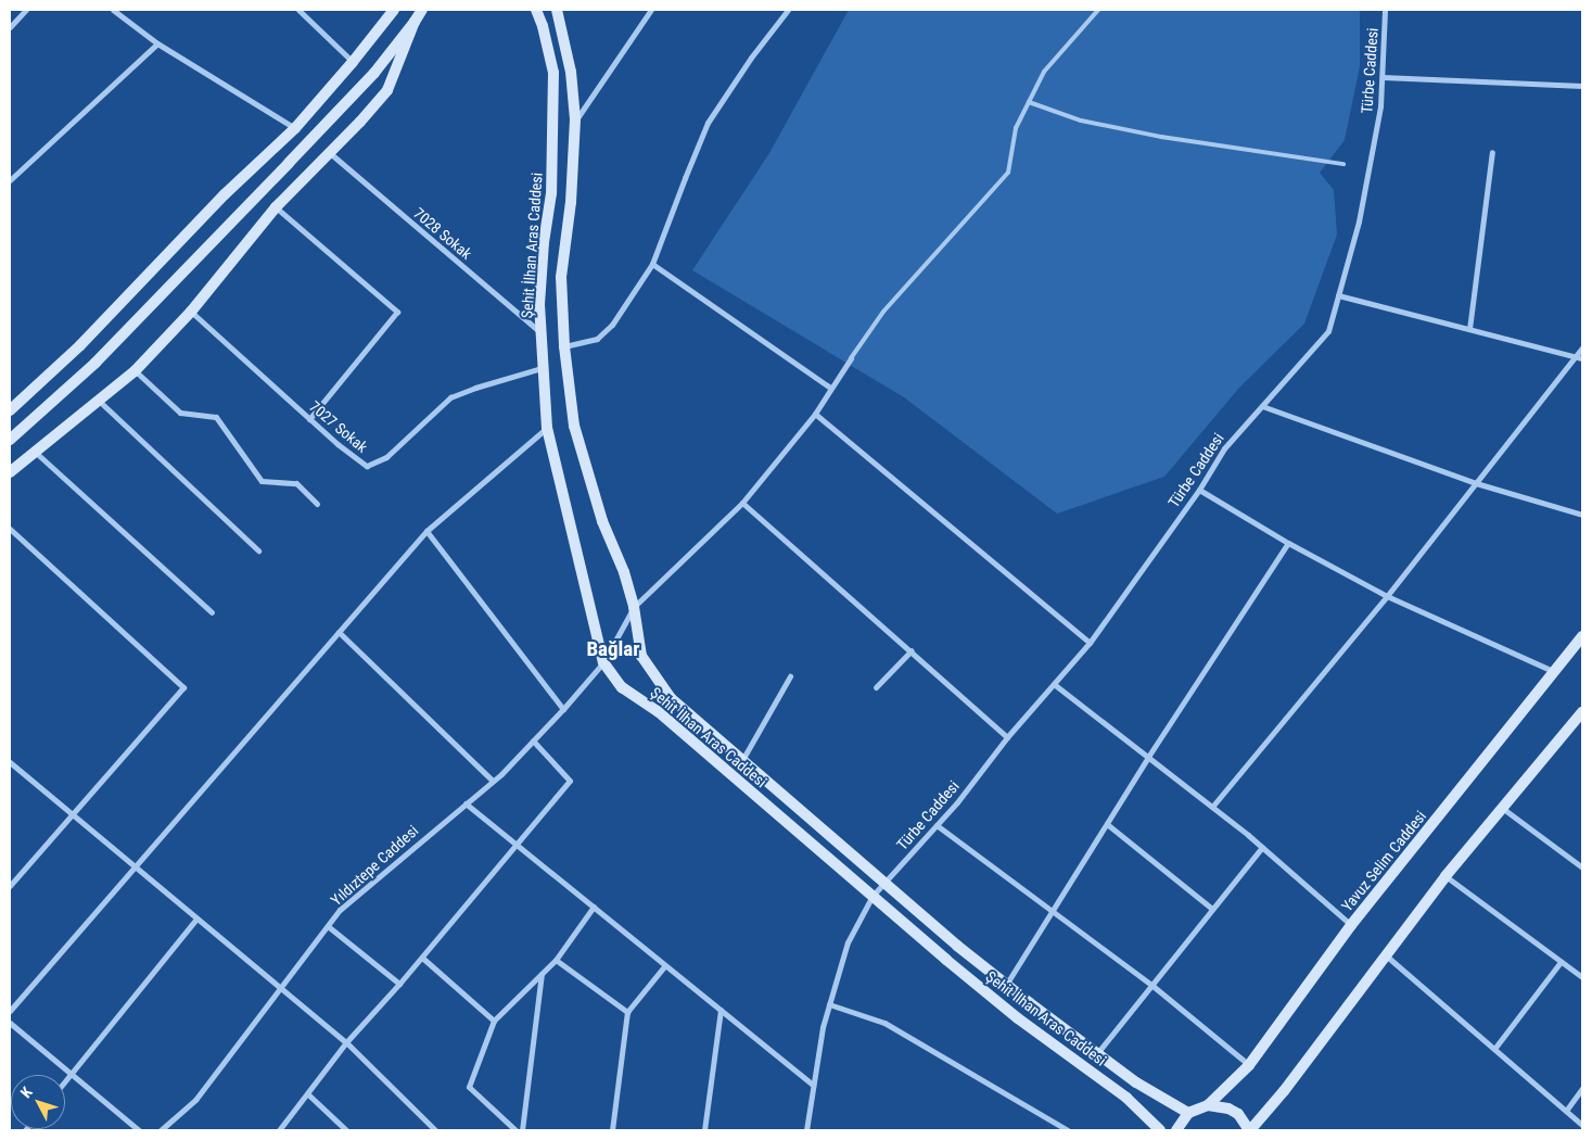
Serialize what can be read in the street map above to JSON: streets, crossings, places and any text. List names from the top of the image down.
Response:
{
  "streets": {
    "main road": ["Şehit İlhan Aras Caddesi", "Yavuz Selim Caddesi"],
    "street": [
      "Türbe Caddesi",
      "7028 Sokak",
      "7027 Sokak",
      "Yıldıztepe Caddesi"
    ]
  },
  "crossings": [
    ["Türbe Caddesi", "Şehit İlhan Aras Caddesi"],
    ["7028 Sokak", "Şehit İlhan Aras Caddesi"],
    ["Şehit İlhan Aras Caddesi", "7027 Sokak"],
    ["Şehit İlhan Aras Caddesi", "Yıldıztepe Caddesi"]
  ],
  "districts": ["Bağlar"],
  "north": "top left"
}
